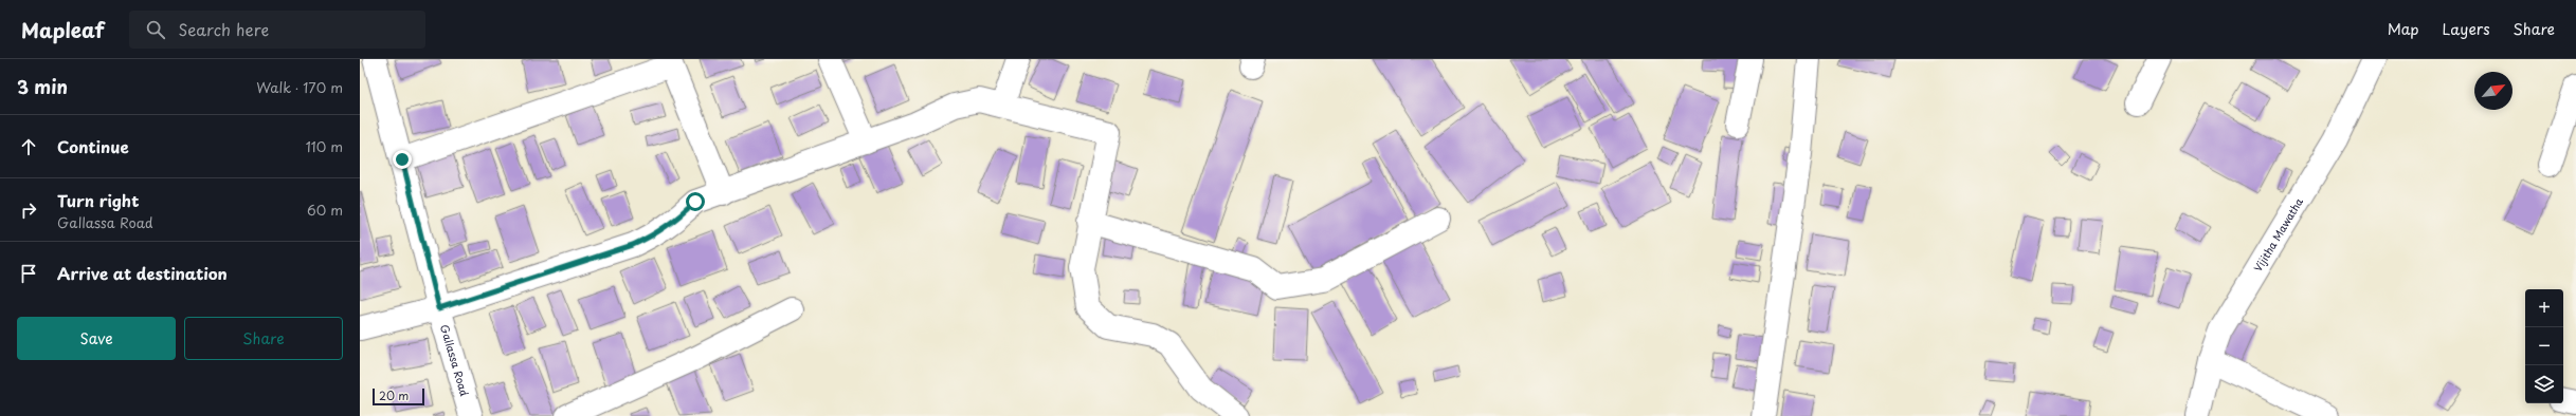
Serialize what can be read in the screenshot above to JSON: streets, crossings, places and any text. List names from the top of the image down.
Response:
{
  "streets": {
    "street": ["Vijitha Mawatha", "Gallassa Road"]
  },
  "scale_bar": "20 m",
  "north": "top right",
  "page": {
    "header": "Mapleaf",
    "search": "Search here",
    "nav": ["Map", "Layers", "Share"],
    "heading": ["3 min", "Walk · 170 m"],
    "list": [
      ["Continue", "110 m"],
      ["Turn right", "Gallassa Road", "60 m"],
      "Arrive at destination"
    ],
    "map_buttons": ["+", "−"],
    "buttons": ["Save", "Share"],
    "scale": "20 m"
  }
}
